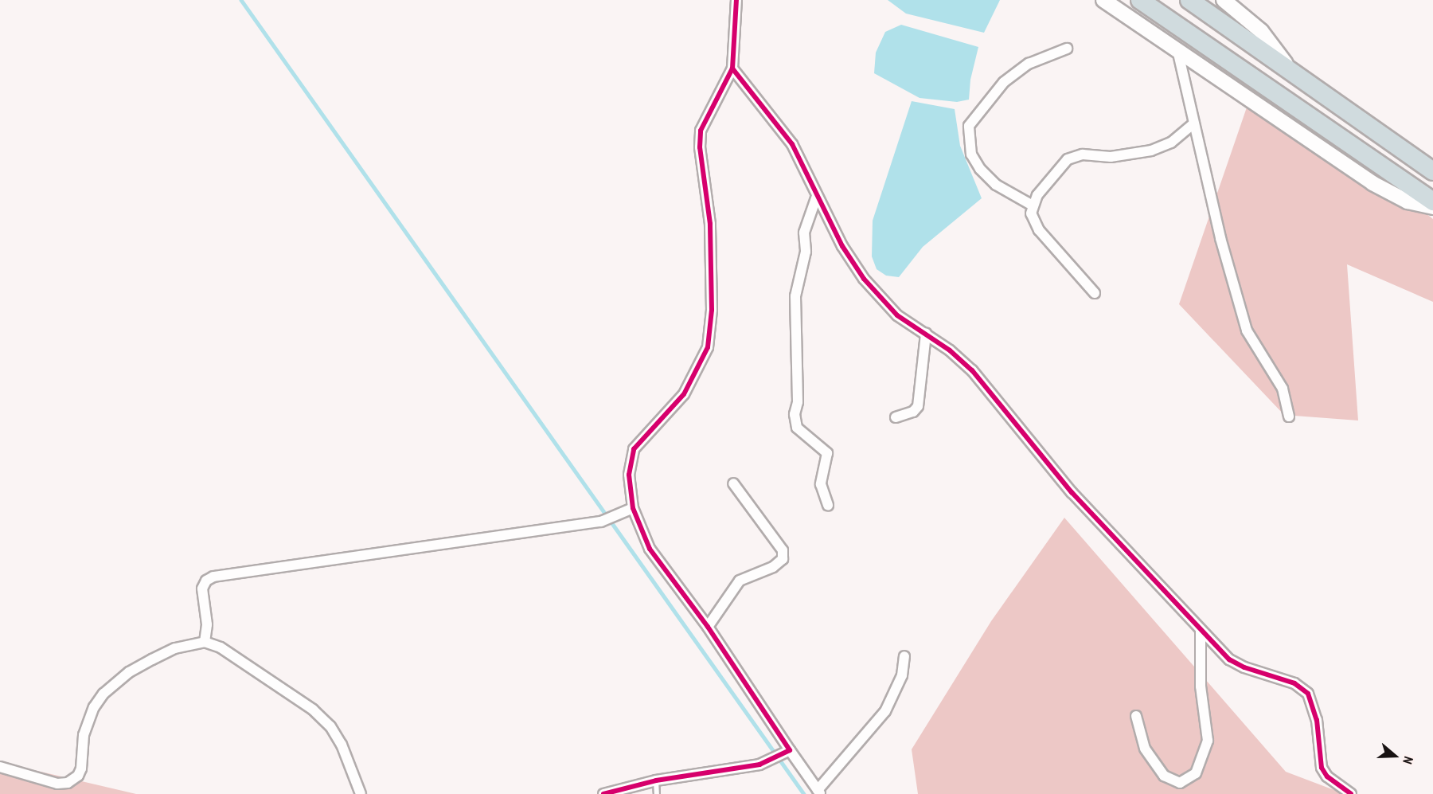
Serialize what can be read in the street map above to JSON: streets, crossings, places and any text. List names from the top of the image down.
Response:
{
  "north": "right"
}
